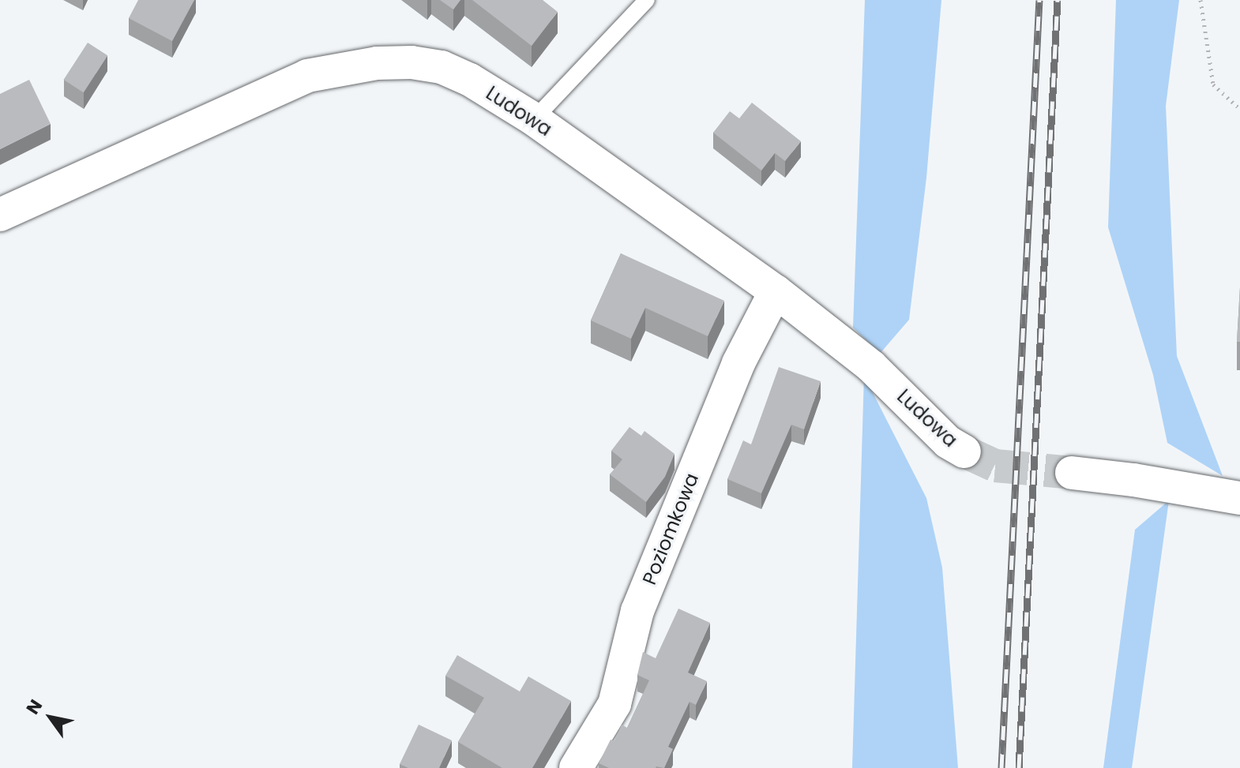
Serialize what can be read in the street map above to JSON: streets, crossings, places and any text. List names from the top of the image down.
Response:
{
  "streets": {
    "street": ["Ludowa", "Poziomkowa"]
  },
  "crossings": [
    ["Ludowa", "Poziomkowa"]
  ],
  "north": "top left"
}
